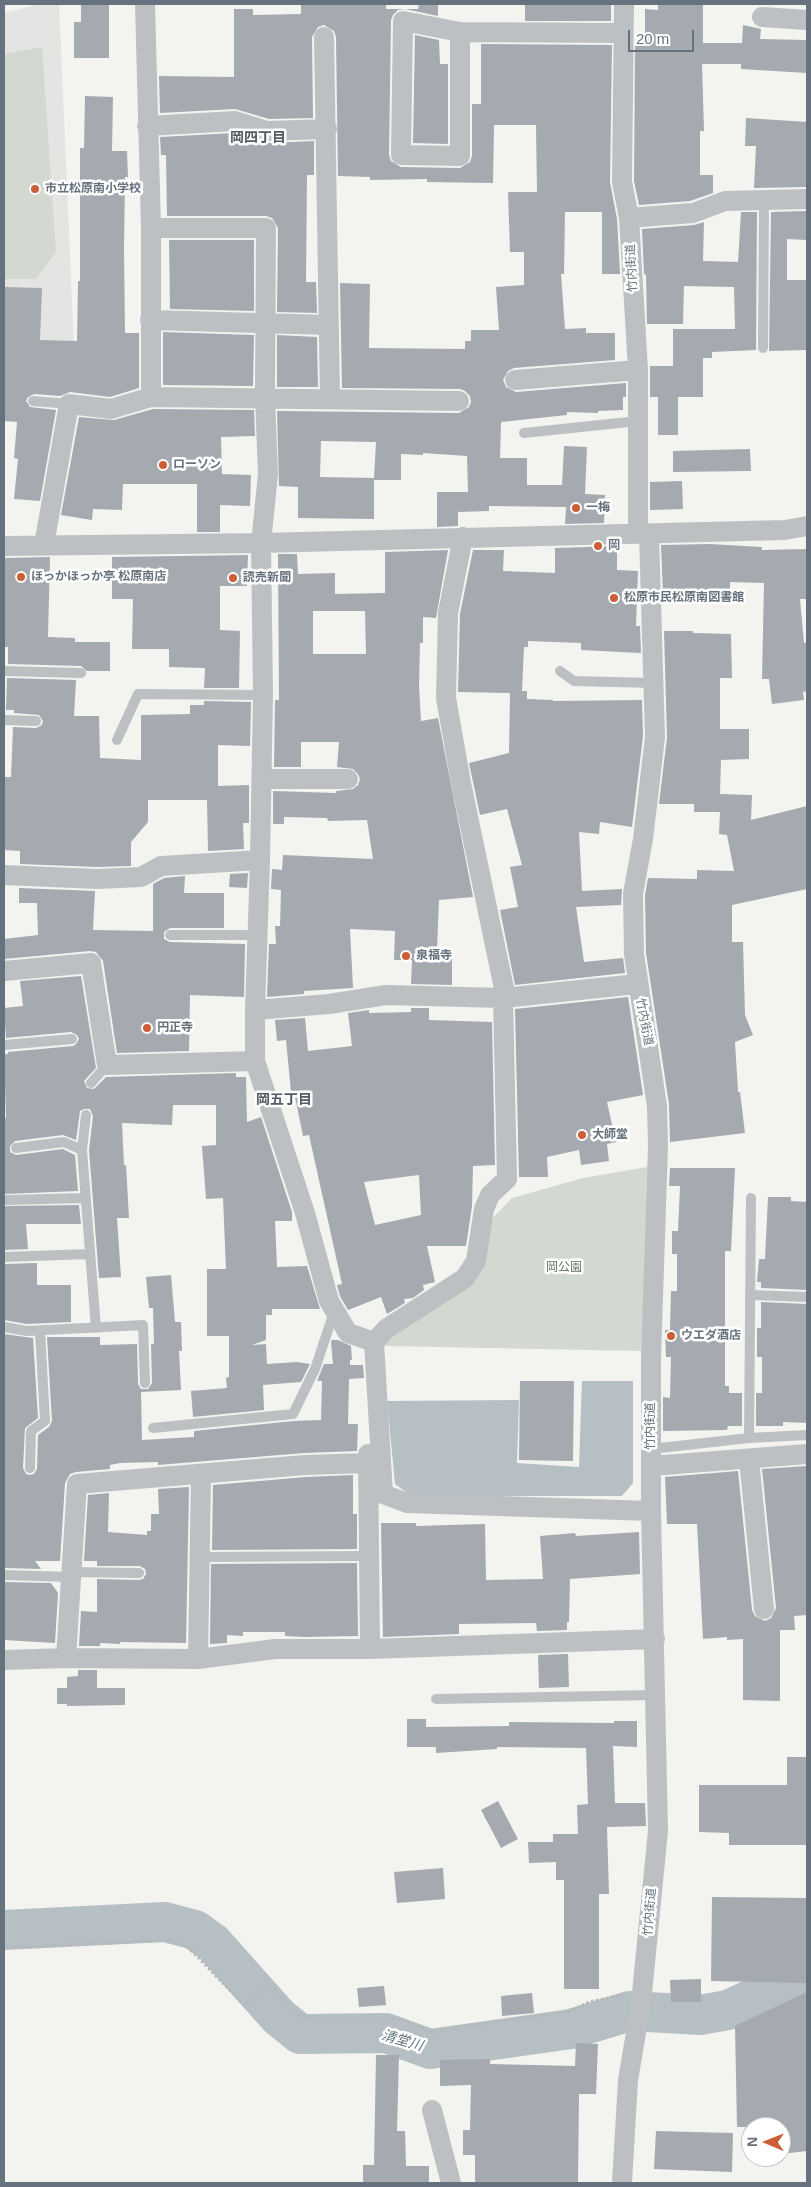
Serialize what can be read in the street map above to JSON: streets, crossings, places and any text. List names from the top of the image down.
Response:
{
  "streets": {
    "street": ["竹内街道"]
  },
  "districts": ["岡四丁目", "岡五丁目"],
  "water": ["清堂川"],
  "parks": ["岡公園"],
  "places": [
    "市立松原南小学校",
    "ローソン",
    "一梅",
    "岡",
    "ほっかほっか亭 松原南店",
    "読売新聞",
    "松原市民松原南図書館",
    "泉福寺",
    "円正寺",
    "大師堂",
    "ウエダ酒店"
  ],
  "scale_bar": "20 m",
  "north": "left"
}
